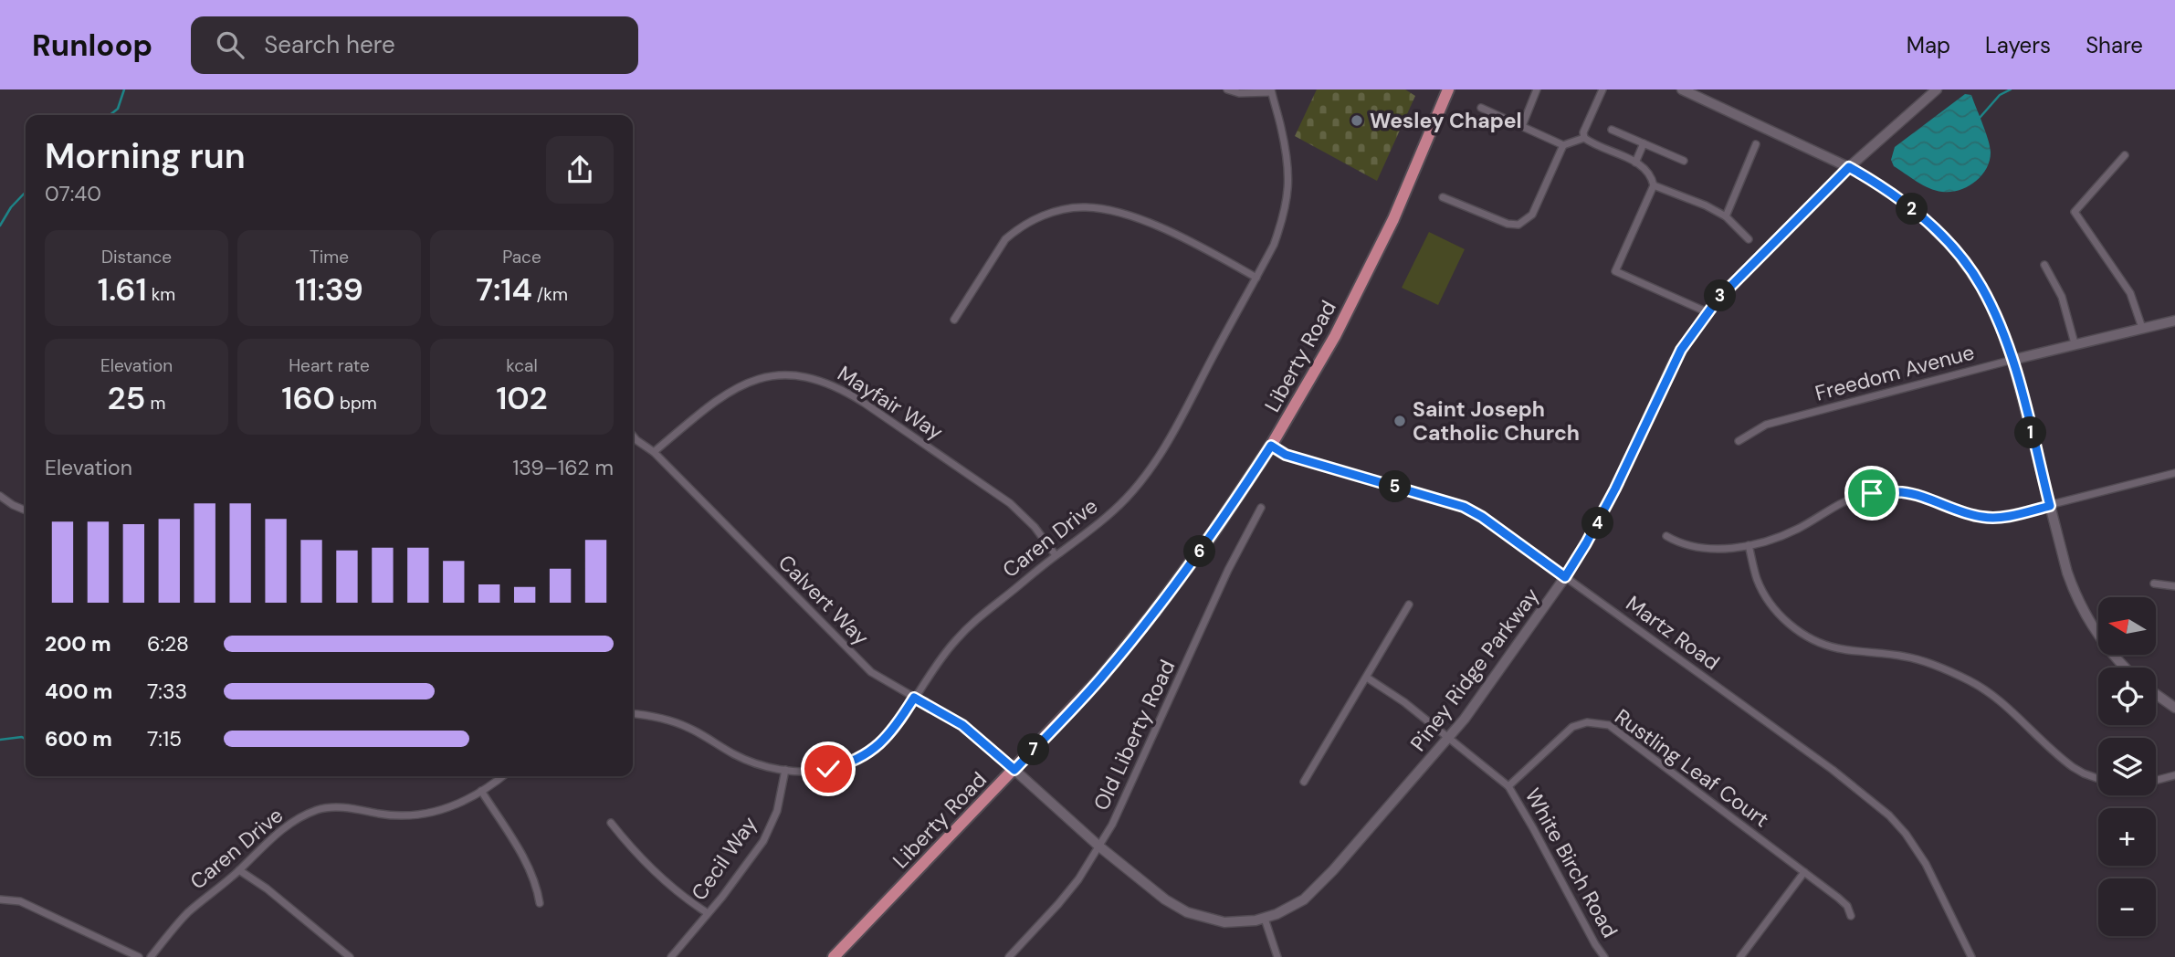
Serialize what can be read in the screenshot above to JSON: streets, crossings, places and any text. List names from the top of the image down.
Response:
{
  "streets": {
    "main road": ["Liberty Road"],
    "street": [
      "Freedom Avenue",
      "Mayfair Way",
      "Caren Drive",
      "Calvert Way",
      "Martz Road",
      "Piney Ridge Parkway",
      "Old Liberty Road",
      "Rustling Leaf Court",
      "Cecil Way",
      "White Birch Road"
    ]
  },
  "crossings": [
    ["Liberty Road", "Calvert Way"],
    ["Liberty Road", "Martz Road"],
    ["Liberty Road", "Piney Ridge Parkway"],
    ["Mayfair Way", "Caren Drive"],
    ["Mayfair Way", "Calvert Way"],
    ["Caren Drive", "Calvert Way"],
    ["Caren Drive", "Cecil Way"],
    ["Calvert Way", "Piney Ridge Parkway"],
    ["Martz Road", "Piney Ridge Parkway"],
    ["Piney Ridge Parkway", "Old Liberty Road"],
    ["Piney Ridge Parkway", "White Birch Road"],
    ["Rustling Leaf Court", "White Birch Road"]
  ],
  "places": ["Wesley Chapel", "Saint Joseph Catholic Church"],
  "north": "left",
  "page": {
    "header": "Runloop",
    "search": "Search here",
    "nav": ["Map", "Layers", "Share"],
    "heading": ["Morning run", "07:40"],
    "pins": [
      "2",
      "3",
      "1",
      "5",
      "4",
      "6",
      "7"
    ],
    "stats": [
      ["Distance", "1.61 km"],
      ["Time", "11:39"],
      ["Pace", "7:14 /km"],
      ["Elevation", "25 m"],
      ["Heart rate", "160 bpm"],
      ["kcal", "102"]
    ],
    "chart": ["Elevation", "139–162 m"],
    "map_buttons": ["+", "−"],
    "list": [
      {
        "name": "200 m",
        "note": "6:28"
      },
      {
        "name": "400 m",
        "note": "7:33"
      },
      {
        "name": "600 m",
        "note": "7:15"
      }
    ]
  }
}
